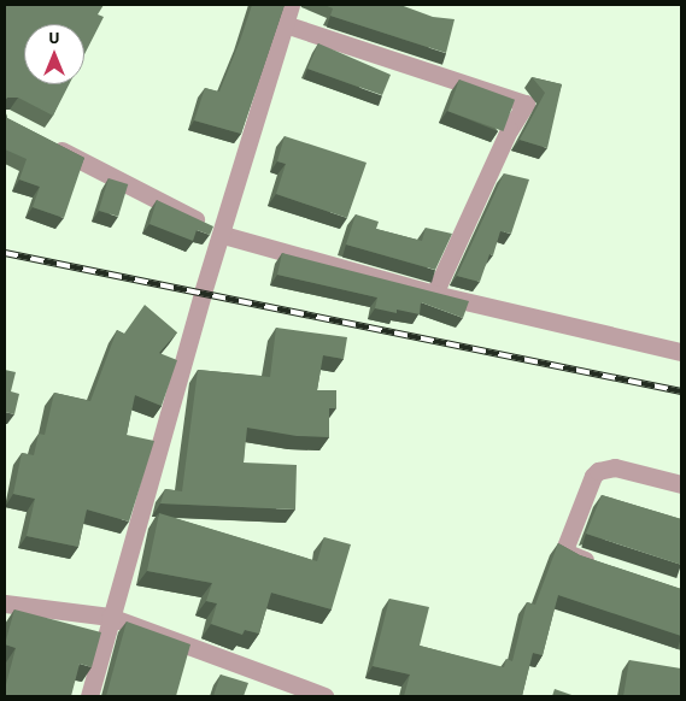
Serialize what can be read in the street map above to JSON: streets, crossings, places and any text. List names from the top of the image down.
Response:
{
  "north": "top"
}
